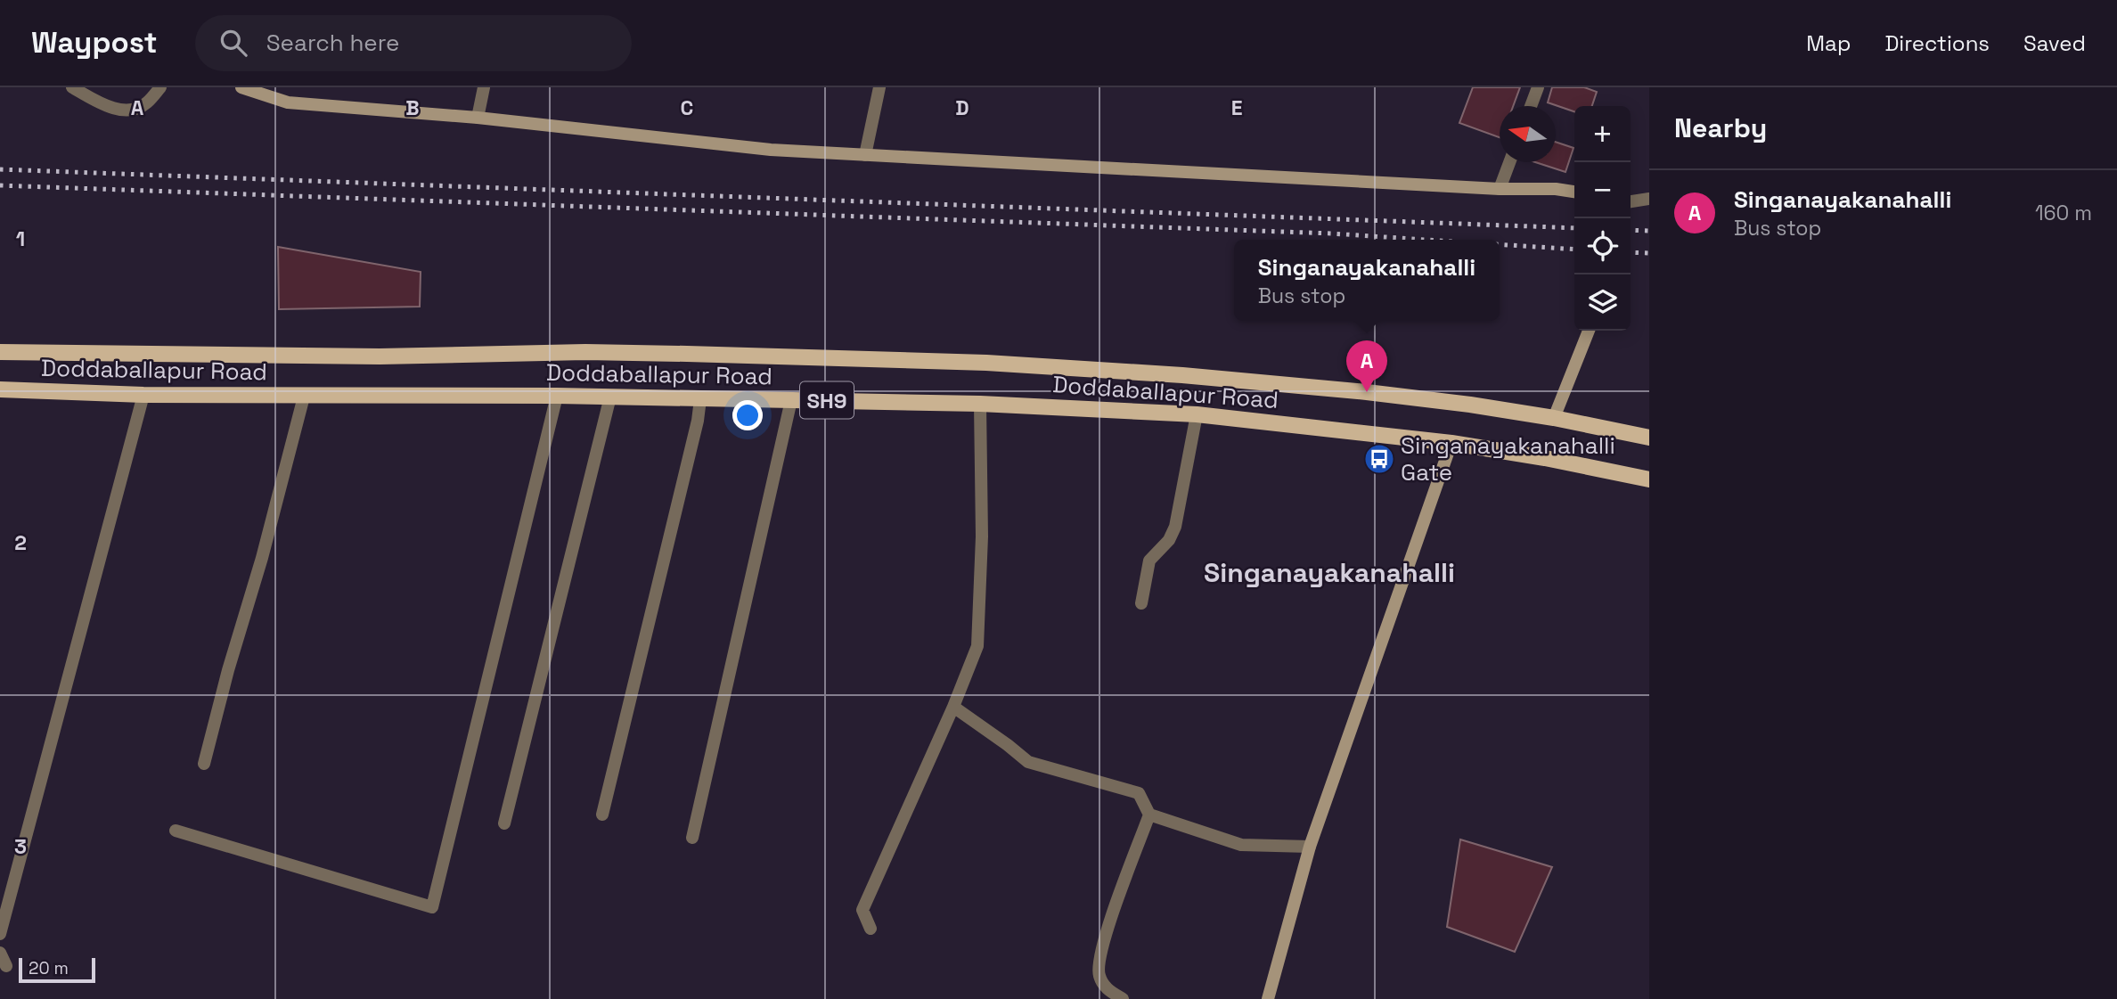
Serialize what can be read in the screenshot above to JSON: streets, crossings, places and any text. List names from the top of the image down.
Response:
{
  "streets": {
    "main road": ["Doddaballapur Road", "SH9"]
  },
  "districts": ["Singanayakanahalli"],
  "places": {
    "bus stop": ["Singanayakanahalli Gate"]
  },
  "scale_bar": "20 m",
  "north": "left",
  "page": {
    "header": "Waypost",
    "search": "Search here",
    "nav": ["Map", "Directions", "Saved"],
    "heading": "Nearby",
    "map_buttons": ["+", "−"],
    "list": [
      {
        "mark": "A",
        "name": "Singanayakanahalli",
        "note": "Bus stop",
        "value": "160 m"
      }
    ],
    "popup": ["Singanayakanahalli", "Bus stop"],
    "pins": "A",
    "scale": "20 m"
  },
  "grid": {
    "columns": [
      "A",
      "B",
      "C",
      "D",
      "E"
    ],
    "rows": ["1", "2", "3"]
  }
}
